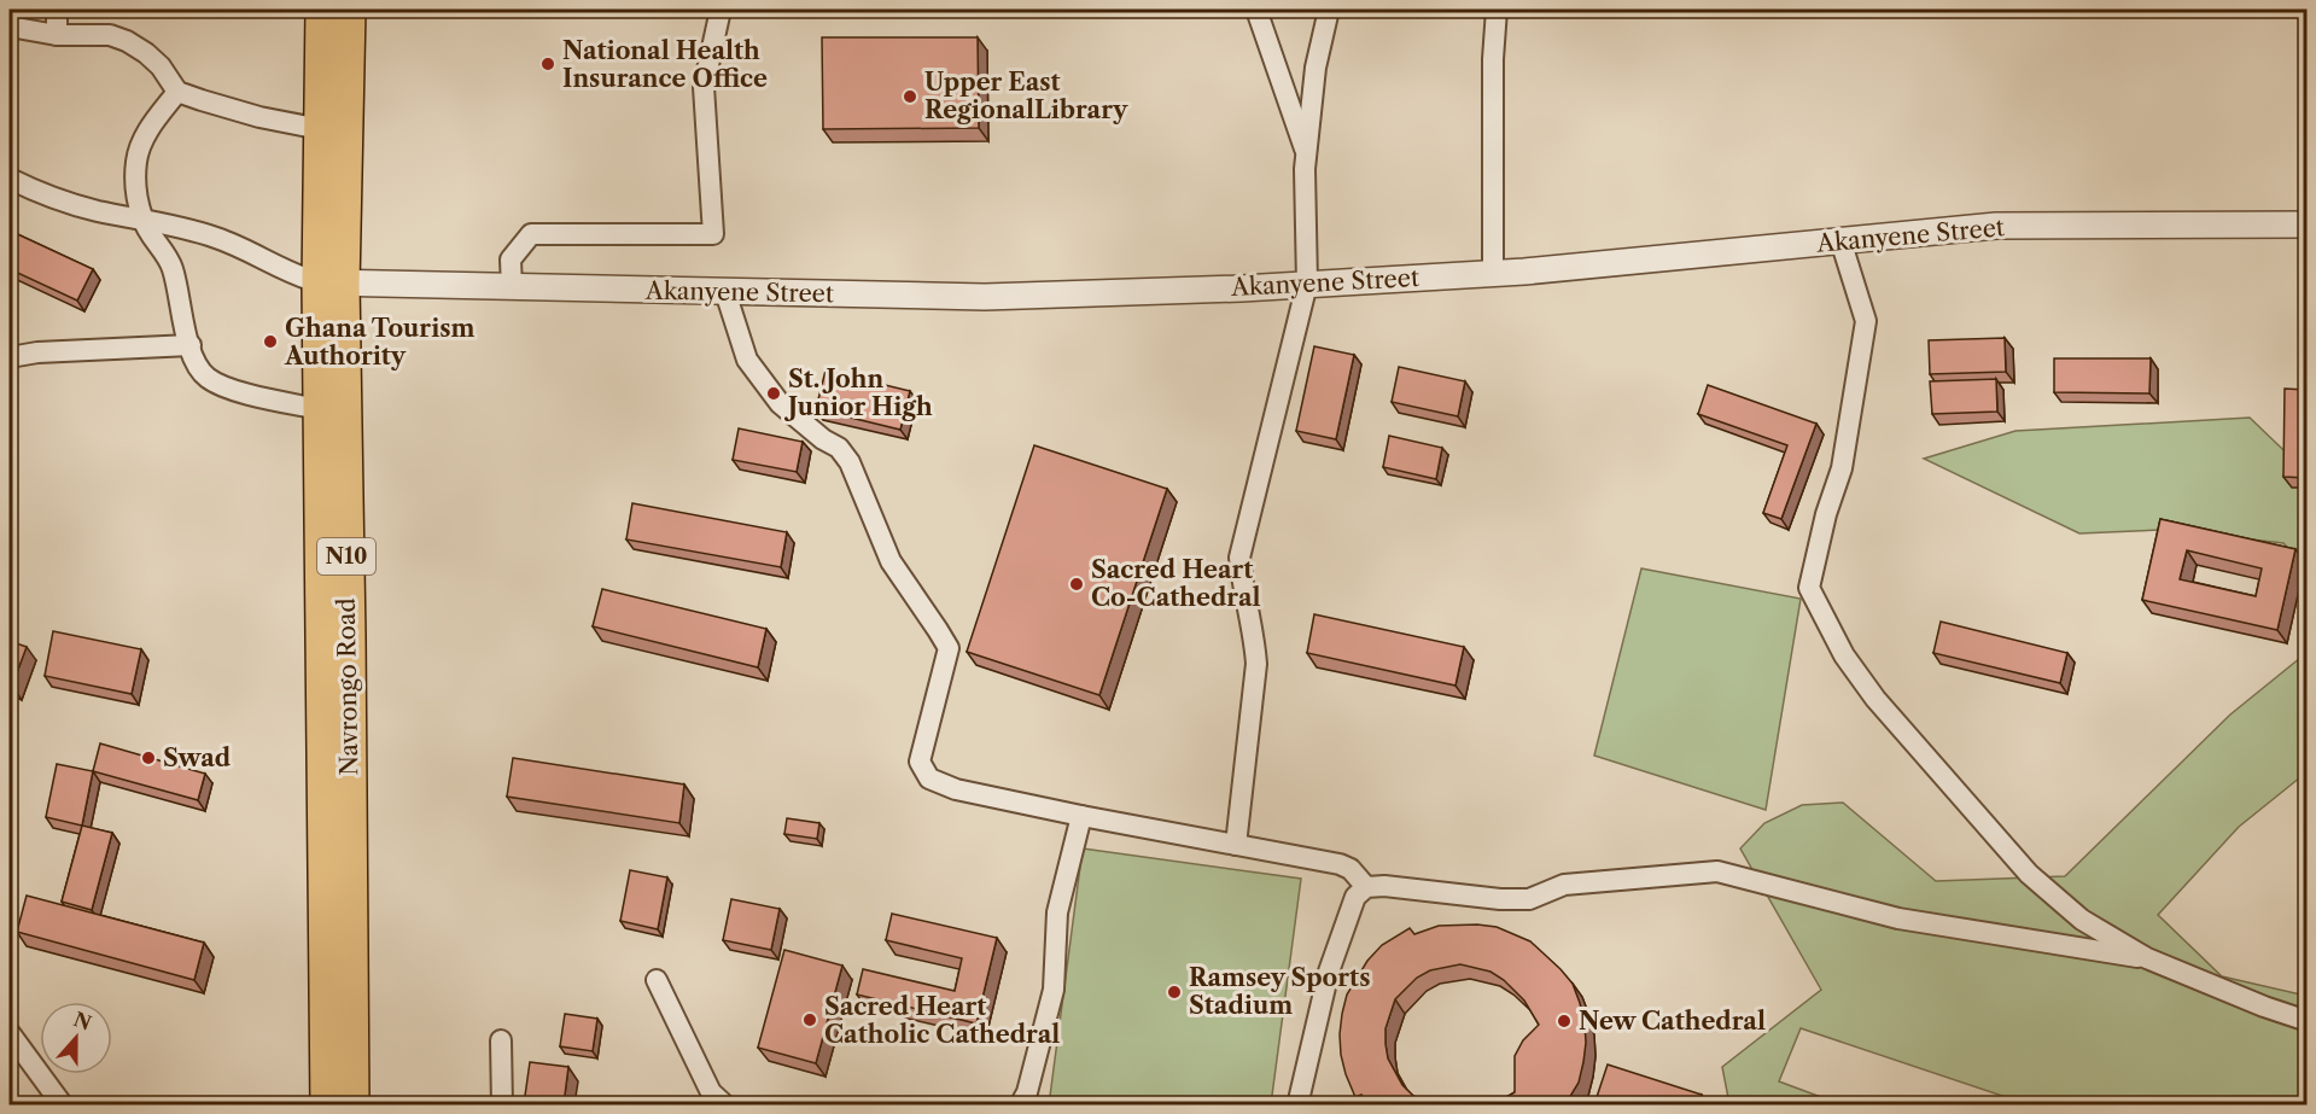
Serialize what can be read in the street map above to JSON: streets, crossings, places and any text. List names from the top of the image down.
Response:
{
  "streets": {
    "highway": ["N10", "Navrongo Road"],
    "street": ["Akanyene Street"]
  },
  "crossings": [
    ["Akanyene Street", "Navrongo Road"]
  ],
  "places": [
    "National Health Insurance Office",
    "Upper East RegionalLibrary",
    "Ghana Tourism Authority",
    "St. John Junior High",
    "Sacred Heart Co-Cathedral",
    "Swad",
    "Ramsey Sports Stadium",
    "Sacred Heart Catholic Cathedral",
    "New Cathedral"
  ],
  "north": "top"
}
